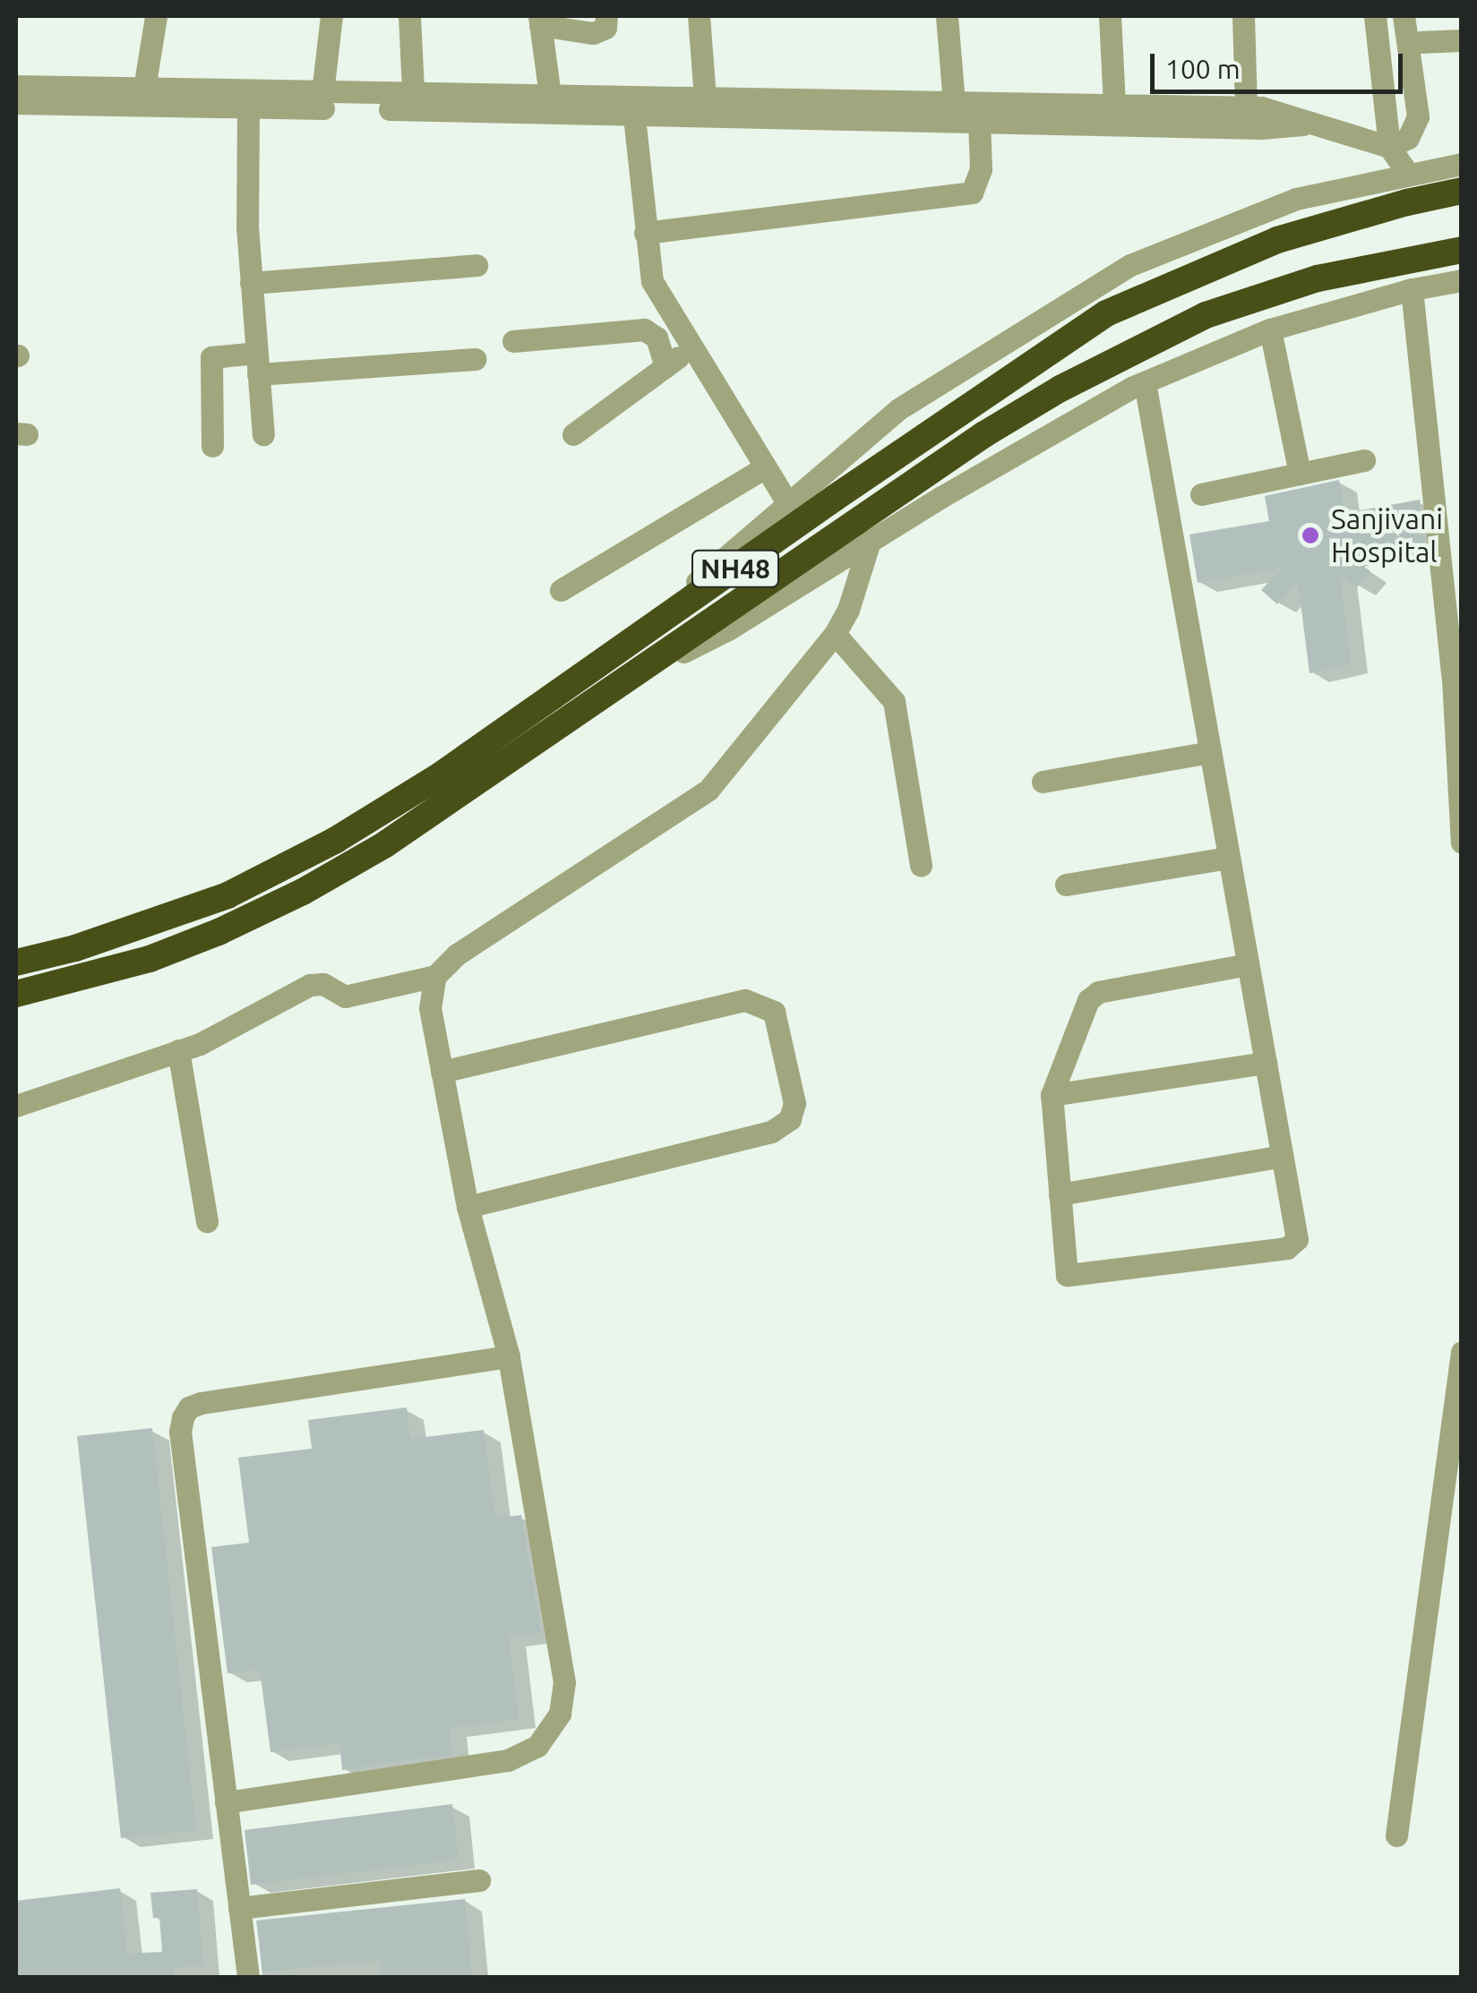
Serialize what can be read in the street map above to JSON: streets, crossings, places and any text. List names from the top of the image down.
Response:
{
  "streets": {
    "highway": ["NH48"]
  },
  "places": ["Sanjivani Hospital"],
  "scale_bar": "100 m"
}
